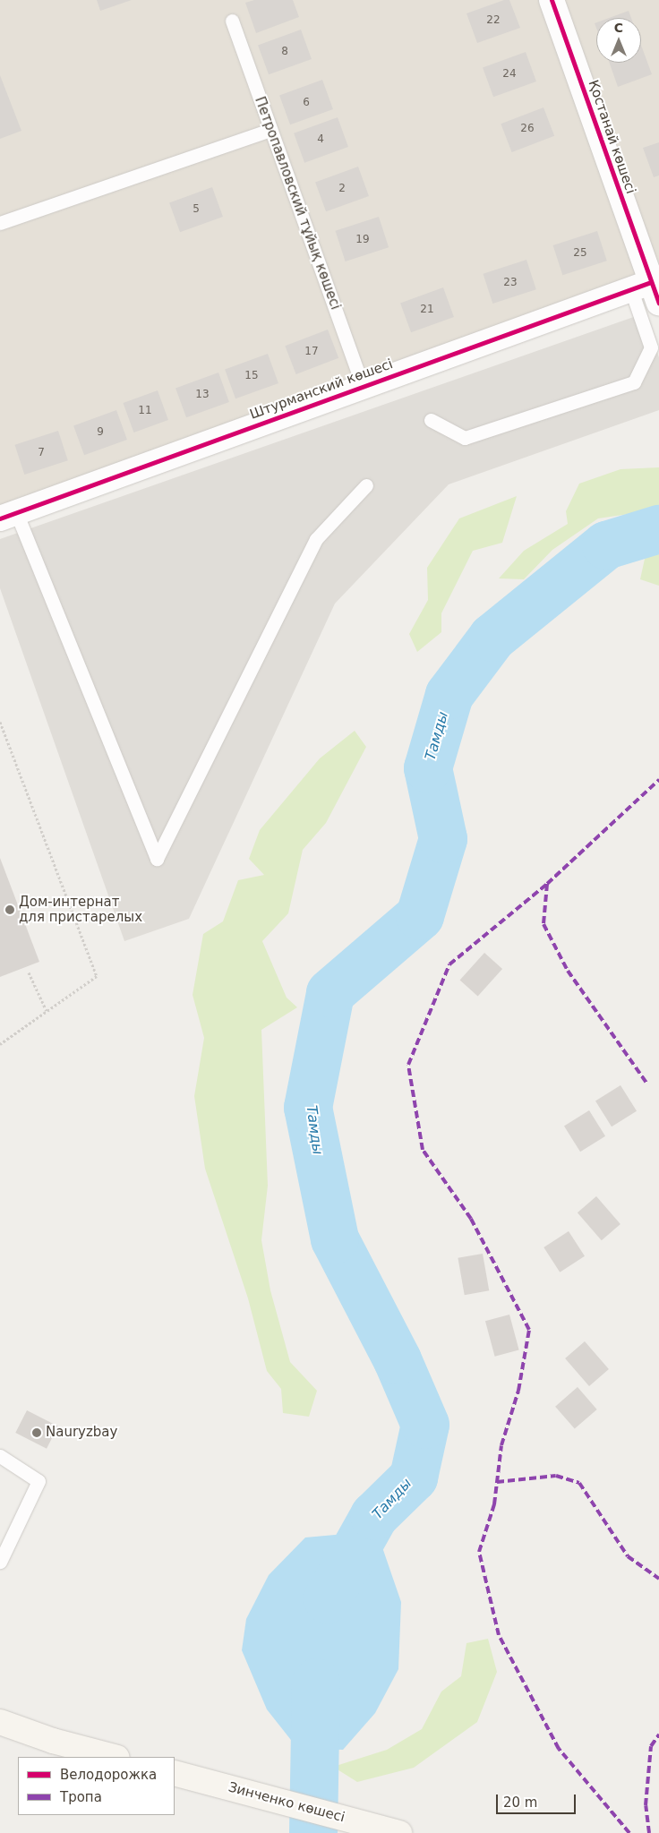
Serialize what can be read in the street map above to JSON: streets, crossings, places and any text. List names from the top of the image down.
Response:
{
  "streets": {
    "main road": ["Зинченко көшесі"],
    "street": ["Қостанай көшесі", "Штурманский көшесі"],
    "lane": ["Петропавловский тұйық көшесі"]
  },
  "crossings": [
    ["Қостанай көшесі", "Штурманский көшесі"],
    ["Петропавловский тұйық көшесі", "Штурманский көшесі"]
  ],
  "water": ["Тамды"],
  "places": ["Дом-интернат для пристарелых", "Nauryzbay"],
  "house_numbers": [
    "22",
    "8",
    "24",
    "6",
    "26",
    "4",
    "2",
    "5",
    "19",
    "25",
    "23",
    "21",
    "17",
    "15",
    "13",
    "11",
    "9",
    "7"
  ],
  "legend": ["Велодорожка", "Тропа"],
  "scale_bar": "20 m",
  "north": "top"
}
